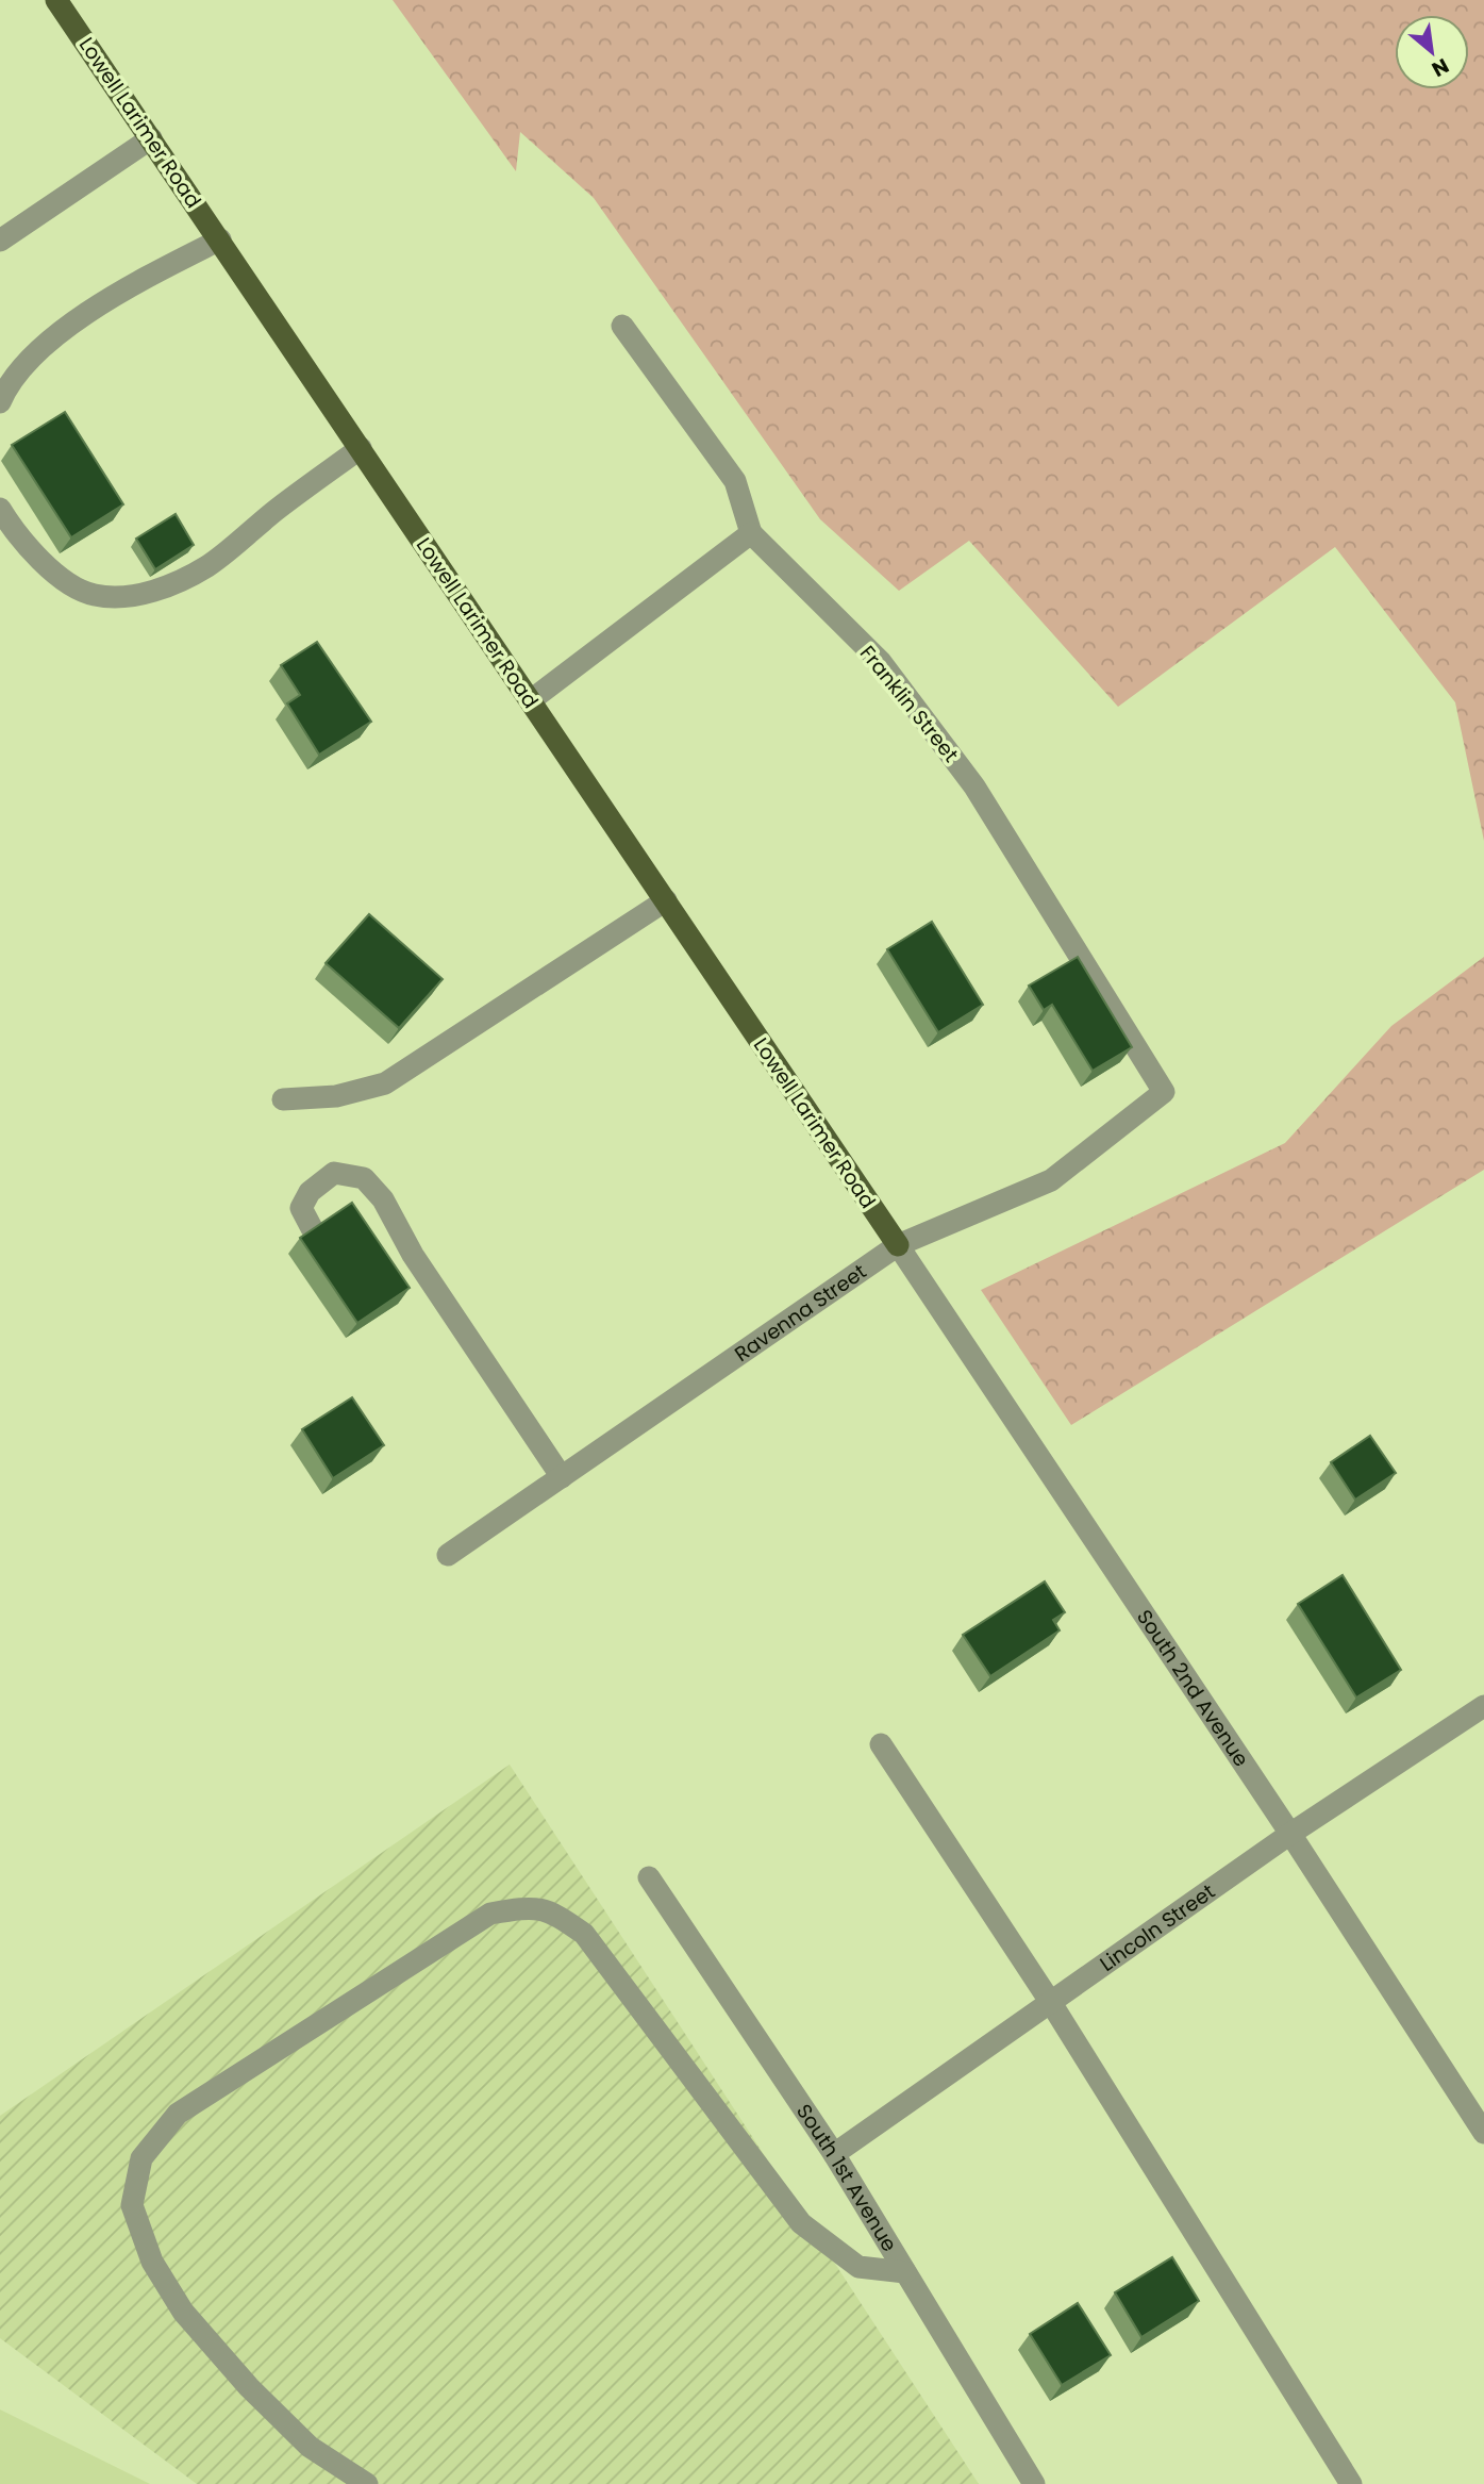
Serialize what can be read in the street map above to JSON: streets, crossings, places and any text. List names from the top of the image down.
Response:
{
  "streets": {
    "main road": ["Lowell Larimer Road"],
    "street": [
      "Franklin Street",
      "Ravenna Street",
      "South 2nd Avenue",
      "Lincoln Street",
      "South 1st Avenue"
    ]
  },
  "crossings": [
    ["Lowell Larimer Road", "Ravenna Street"],
    ["Lowell Larimer Road", "South 2nd Avenue"],
    ["Franklin Street", "Ravenna Street"],
    ["Ravenna Street", "South 2nd Avenue"],
    ["South 2nd Avenue", "Lincoln Street"],
    ["Lincoln Street", "South 1st Avenue"]
  ],
  "north": "bottom right"
}
